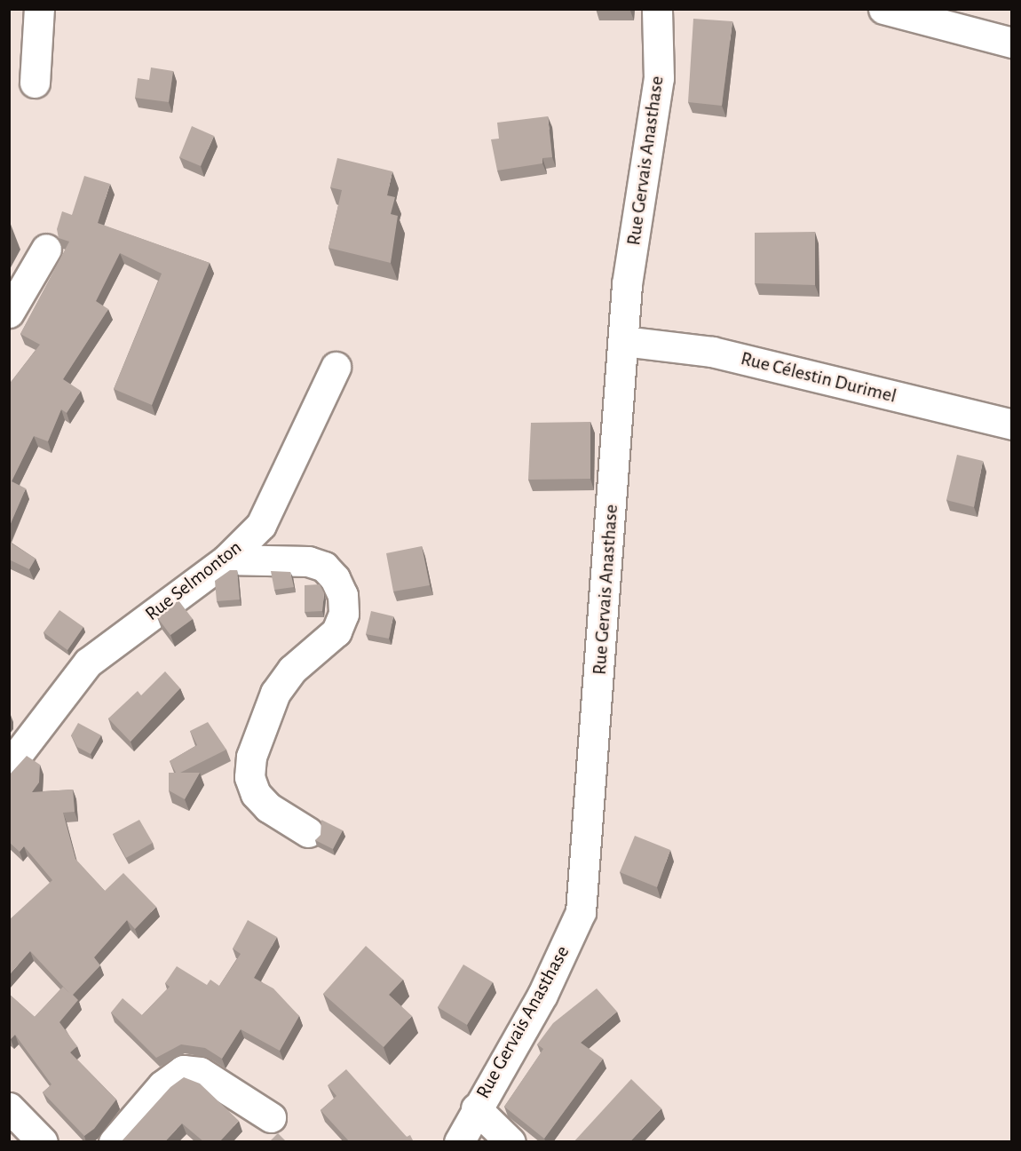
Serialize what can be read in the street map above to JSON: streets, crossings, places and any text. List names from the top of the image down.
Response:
{
  "streets": {
    "street": ["Rue Gervais Anasthase", "Rue Célestin Durimel", "Rue Selmonton"]
  },
  "crossings": [
    ["Rue Gervais Anasthase", "Rue Célestin Durimel"]
  ]
}
